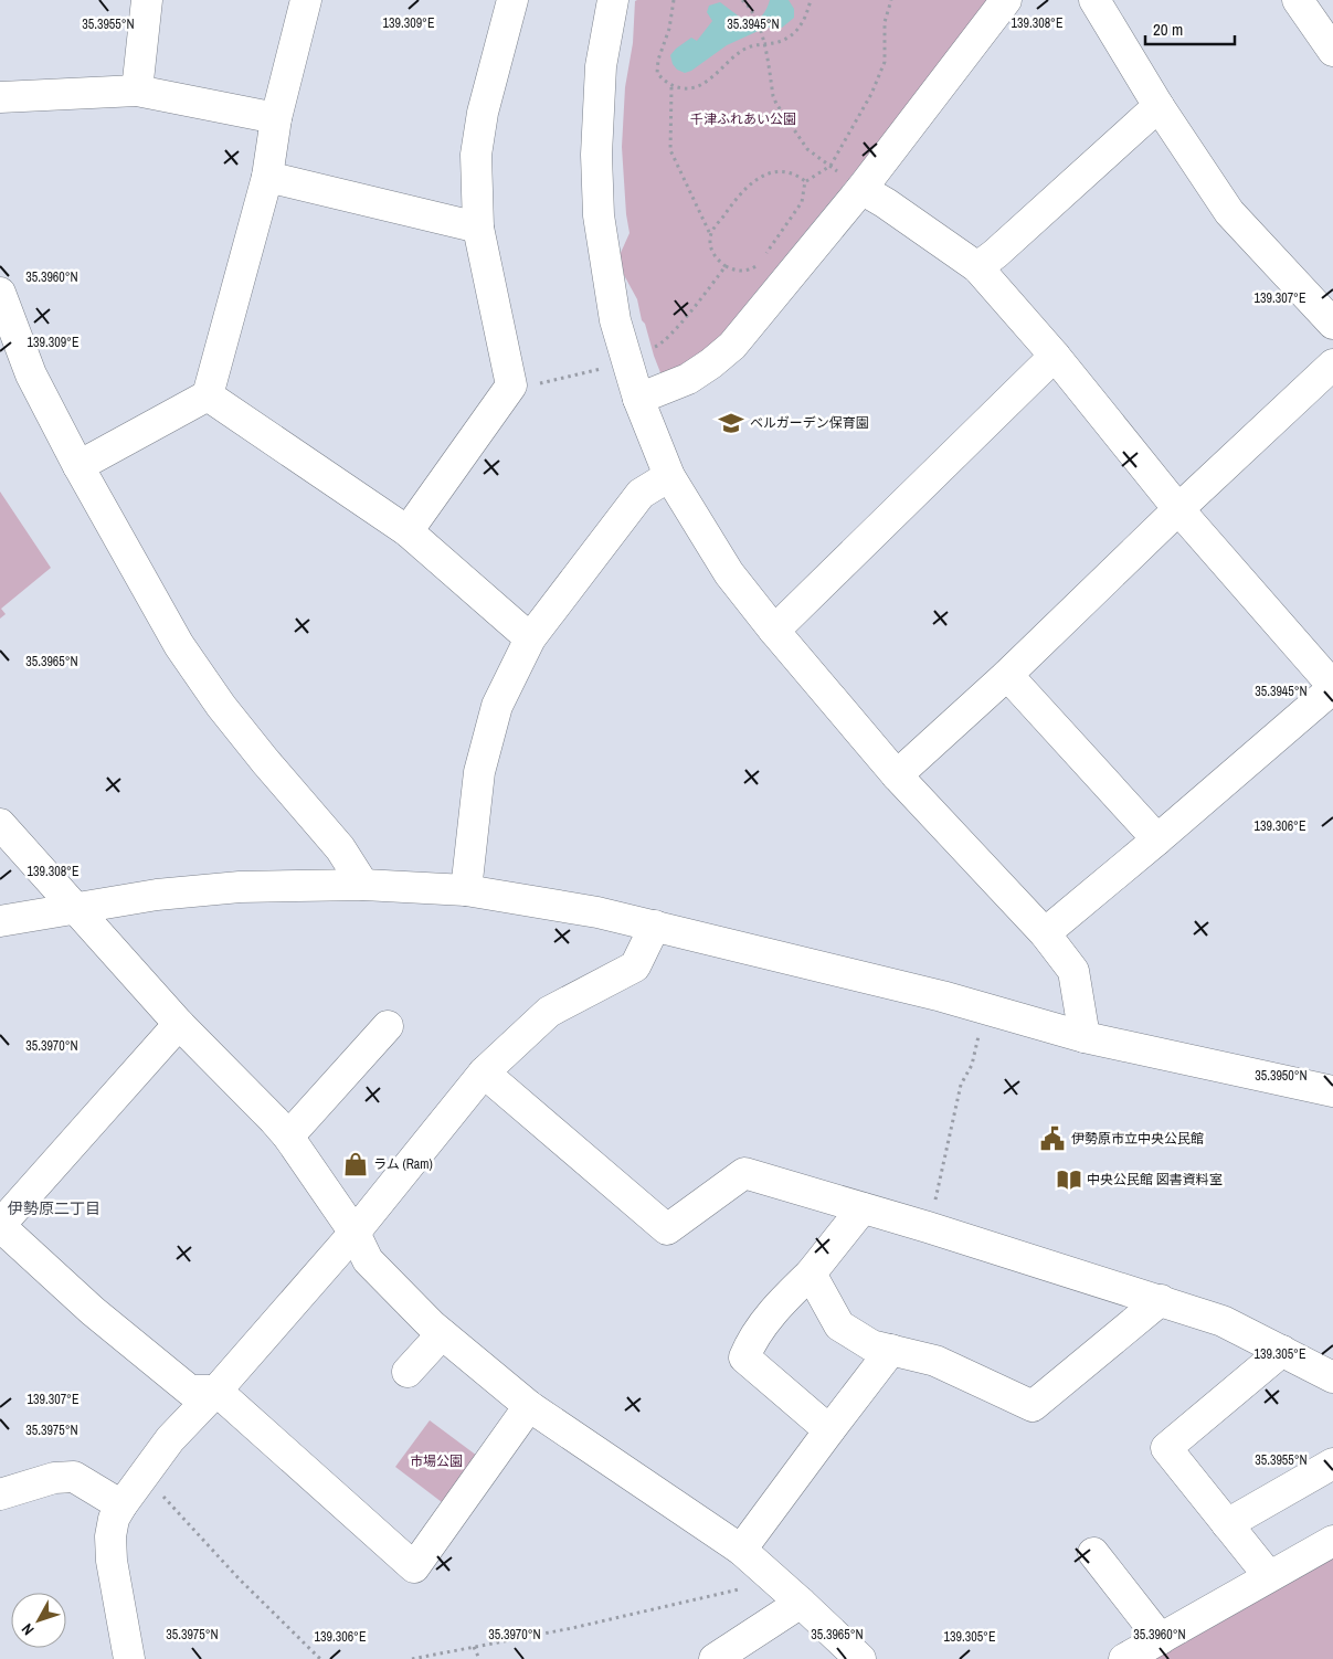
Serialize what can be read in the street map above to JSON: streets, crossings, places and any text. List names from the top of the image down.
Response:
{
  "districts": ["伊勢原二丁目"],
  "parks": ["千津ふれあい公園", "市場公園"],
  "places": {
    "school or university": ["ベルガーデン保育園"],
    "public building": ["伊勢原市立中央公民館"],
    "shop": ["ラム (Ram)"],
    "library": ["中央公民館 図書資料室"]
  },
  "scale_bar": "20 m",
  "north": "bottom left",
  "coordinates": [
    "139.309°E",
    "139.308°E",
    "35.3955°N",
    "35.3945°N",
    "35.3960°N",
    "139.307°E",
    "35.3965°N",
    "139.306°E",
    "35.3970°N",
    "35.3950°N",
    "139.305°E",
    "35.3975°N"
  ]
}
